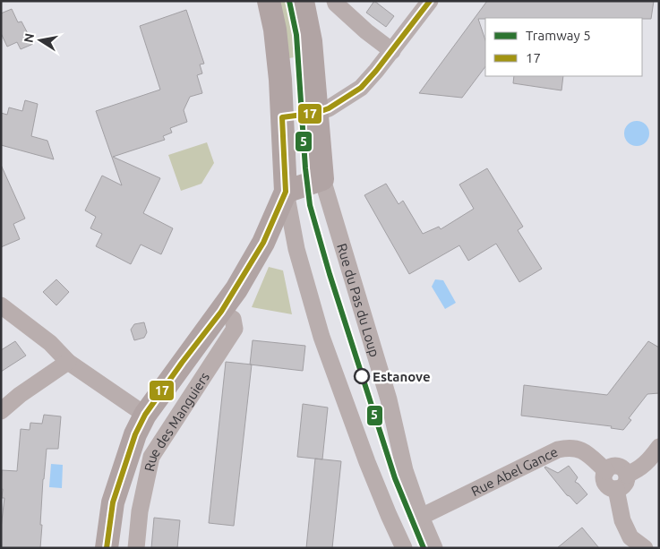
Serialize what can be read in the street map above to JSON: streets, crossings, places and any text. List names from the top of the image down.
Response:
{
  "streets": {
    "street": ["Rue du Pas du Loup", "Rue des Manguiers", "Rue Abel Gance"]
  },
  "crossings": [
    ["Rue du Pas du Loup", "Rue Abel Gance"]
  ],
  "places": ["Estanove"],
  "lines": ["tram line 5", "transit line 17"],
  "legend": ["Tramway 5", "17"],
  "north": "left"
}
